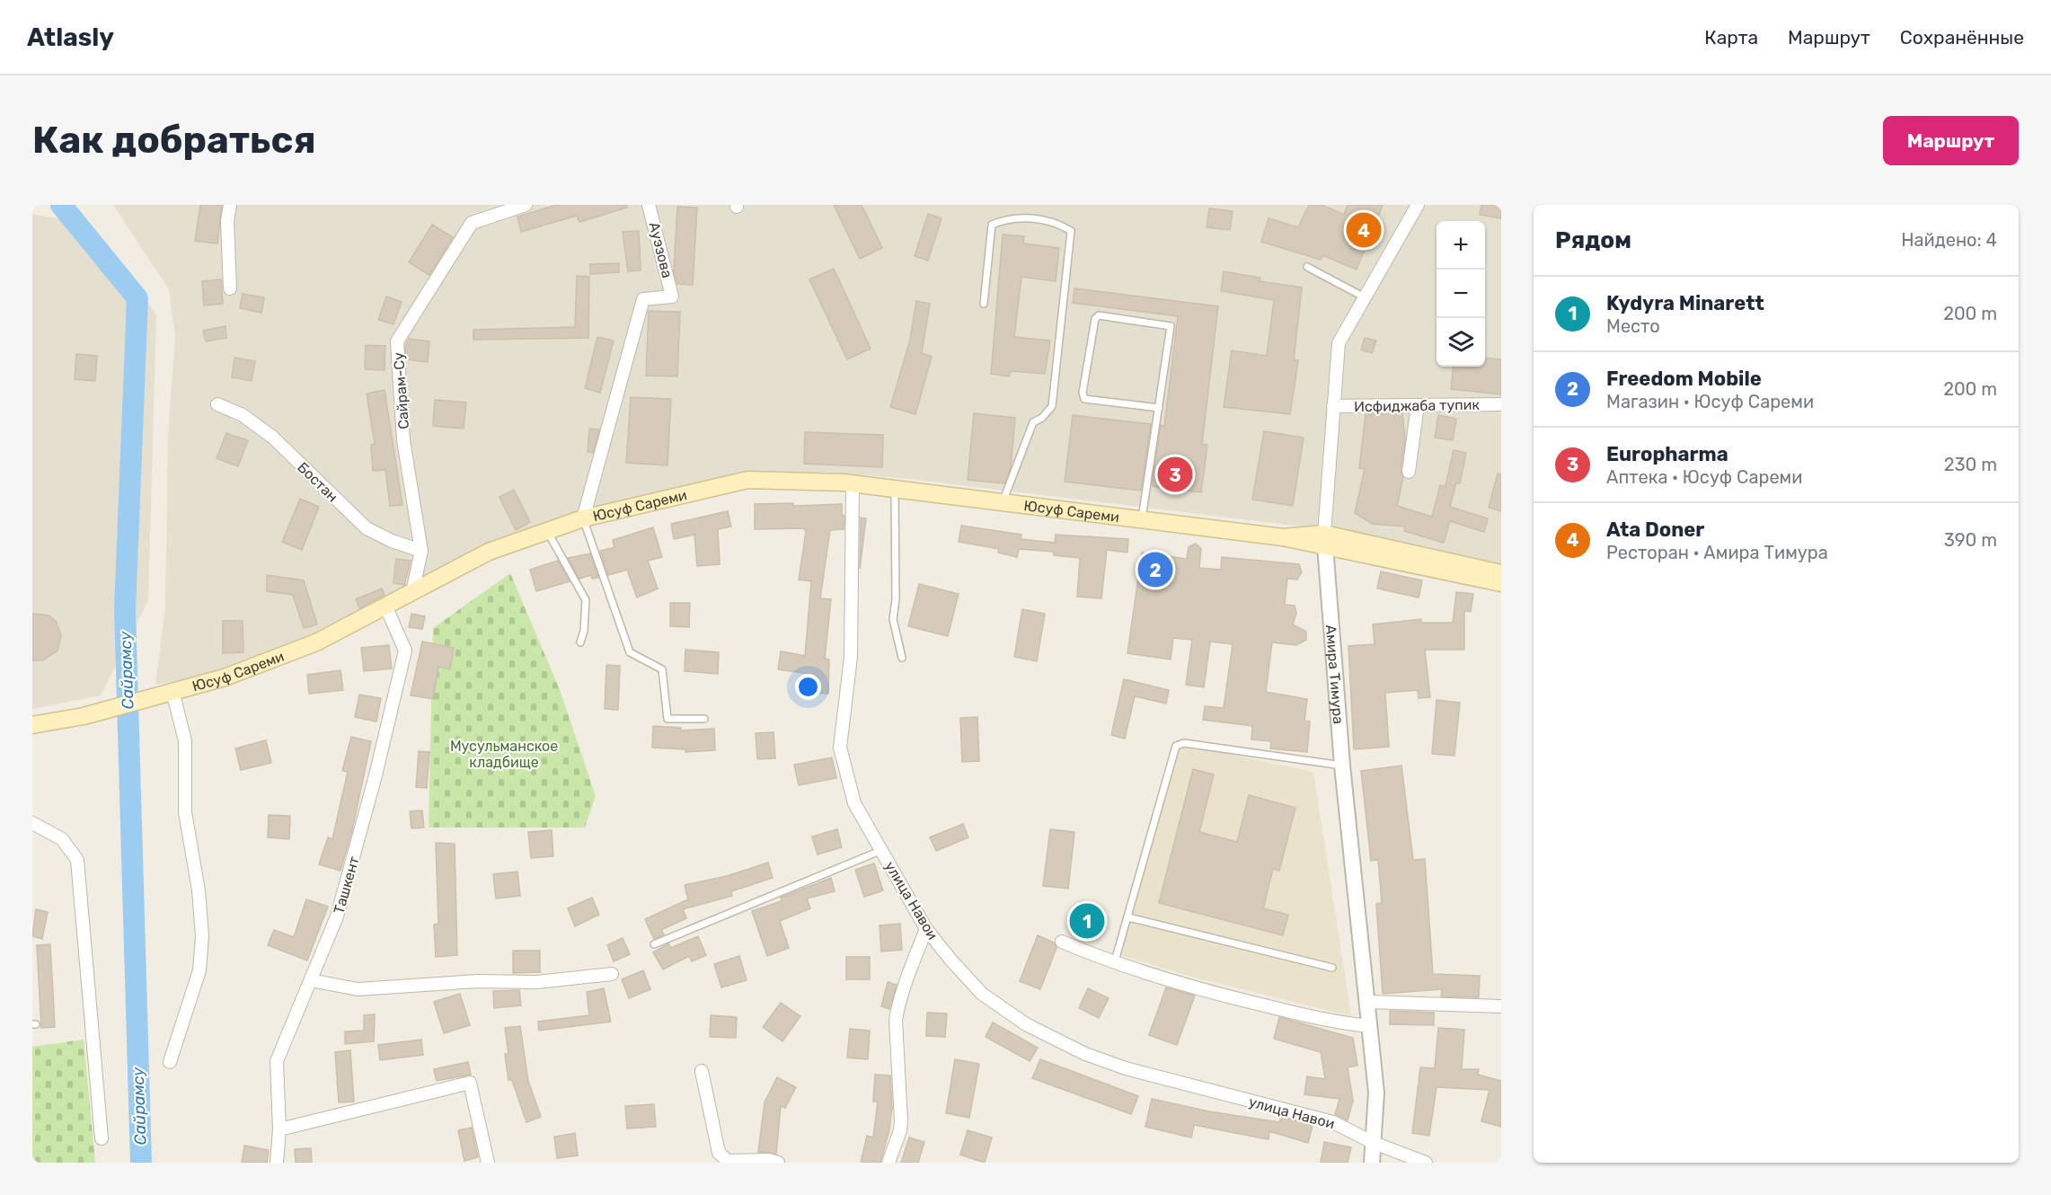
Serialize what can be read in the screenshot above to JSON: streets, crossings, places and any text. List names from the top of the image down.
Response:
{
  "streets": {
    "main road": ["Юсуф Сареми"],
    "street": [
      "Ауэзова",
      "Сайрам-Су",
      "Исфиджаба тупик",
      "Бостан",
      "Амира Тимура",
      "Ташкент",
      "улица Навои"
    ]
  },
  "crossings": [
    ["Ауэзова", "Юсуф Сареми"],
    ["Сайрам-Су", "Бостан"],
    ["Сайрам-Су", "Юсуф Сареми"],
    ["Исфиджаба тупик", "Амира Тимура"],
    ["Юсуф Сареми", "Амира Тимура"],
    ["Юсуф Сареми", "Ташкент"],
    ["Юсуф Сареми", "улица Навои"],
    ["Амира Тимура", "улица Навои"]
  ],
  "water": ["Сайрамсу"],
  "parks": ["Мусульманское кладбище"],
  "page": {
    "header": "Atlasly",
    "nav": ["Карта", "Маршрут", "Сохранённые"],
    "buttons": "Маршрут",
    "title": "Как добраться",
    "heading": ["Рядом", "Найдено: 4"],
    "pins": [
      "4",
      "3",
      "2",
      "1"
    ],
    "map_buttons": ["+", "−"],
    "list": [
      {
        "mark": "1",
        "name": "Kydyra Minarett",
        "note": "Место",
        "value": "200 m"
      },
      {
        "mark": "2",
        "name": "Freedom Mobile",
        "note": "Магазин · Юсуф Сареми",
        "value": "200 m"
      },
      {
        "mark": "3",
        "name": "Europharma",
        "note": "Аптека · Юсуф Сареми",
        "value": "230 m"
      },
      {
        "mark": "4",
        "name": "Ata Doner",
        "note": "Ресторан · Амира Тимура",
        "value": "390 m"
      }
    ]
  }
}
